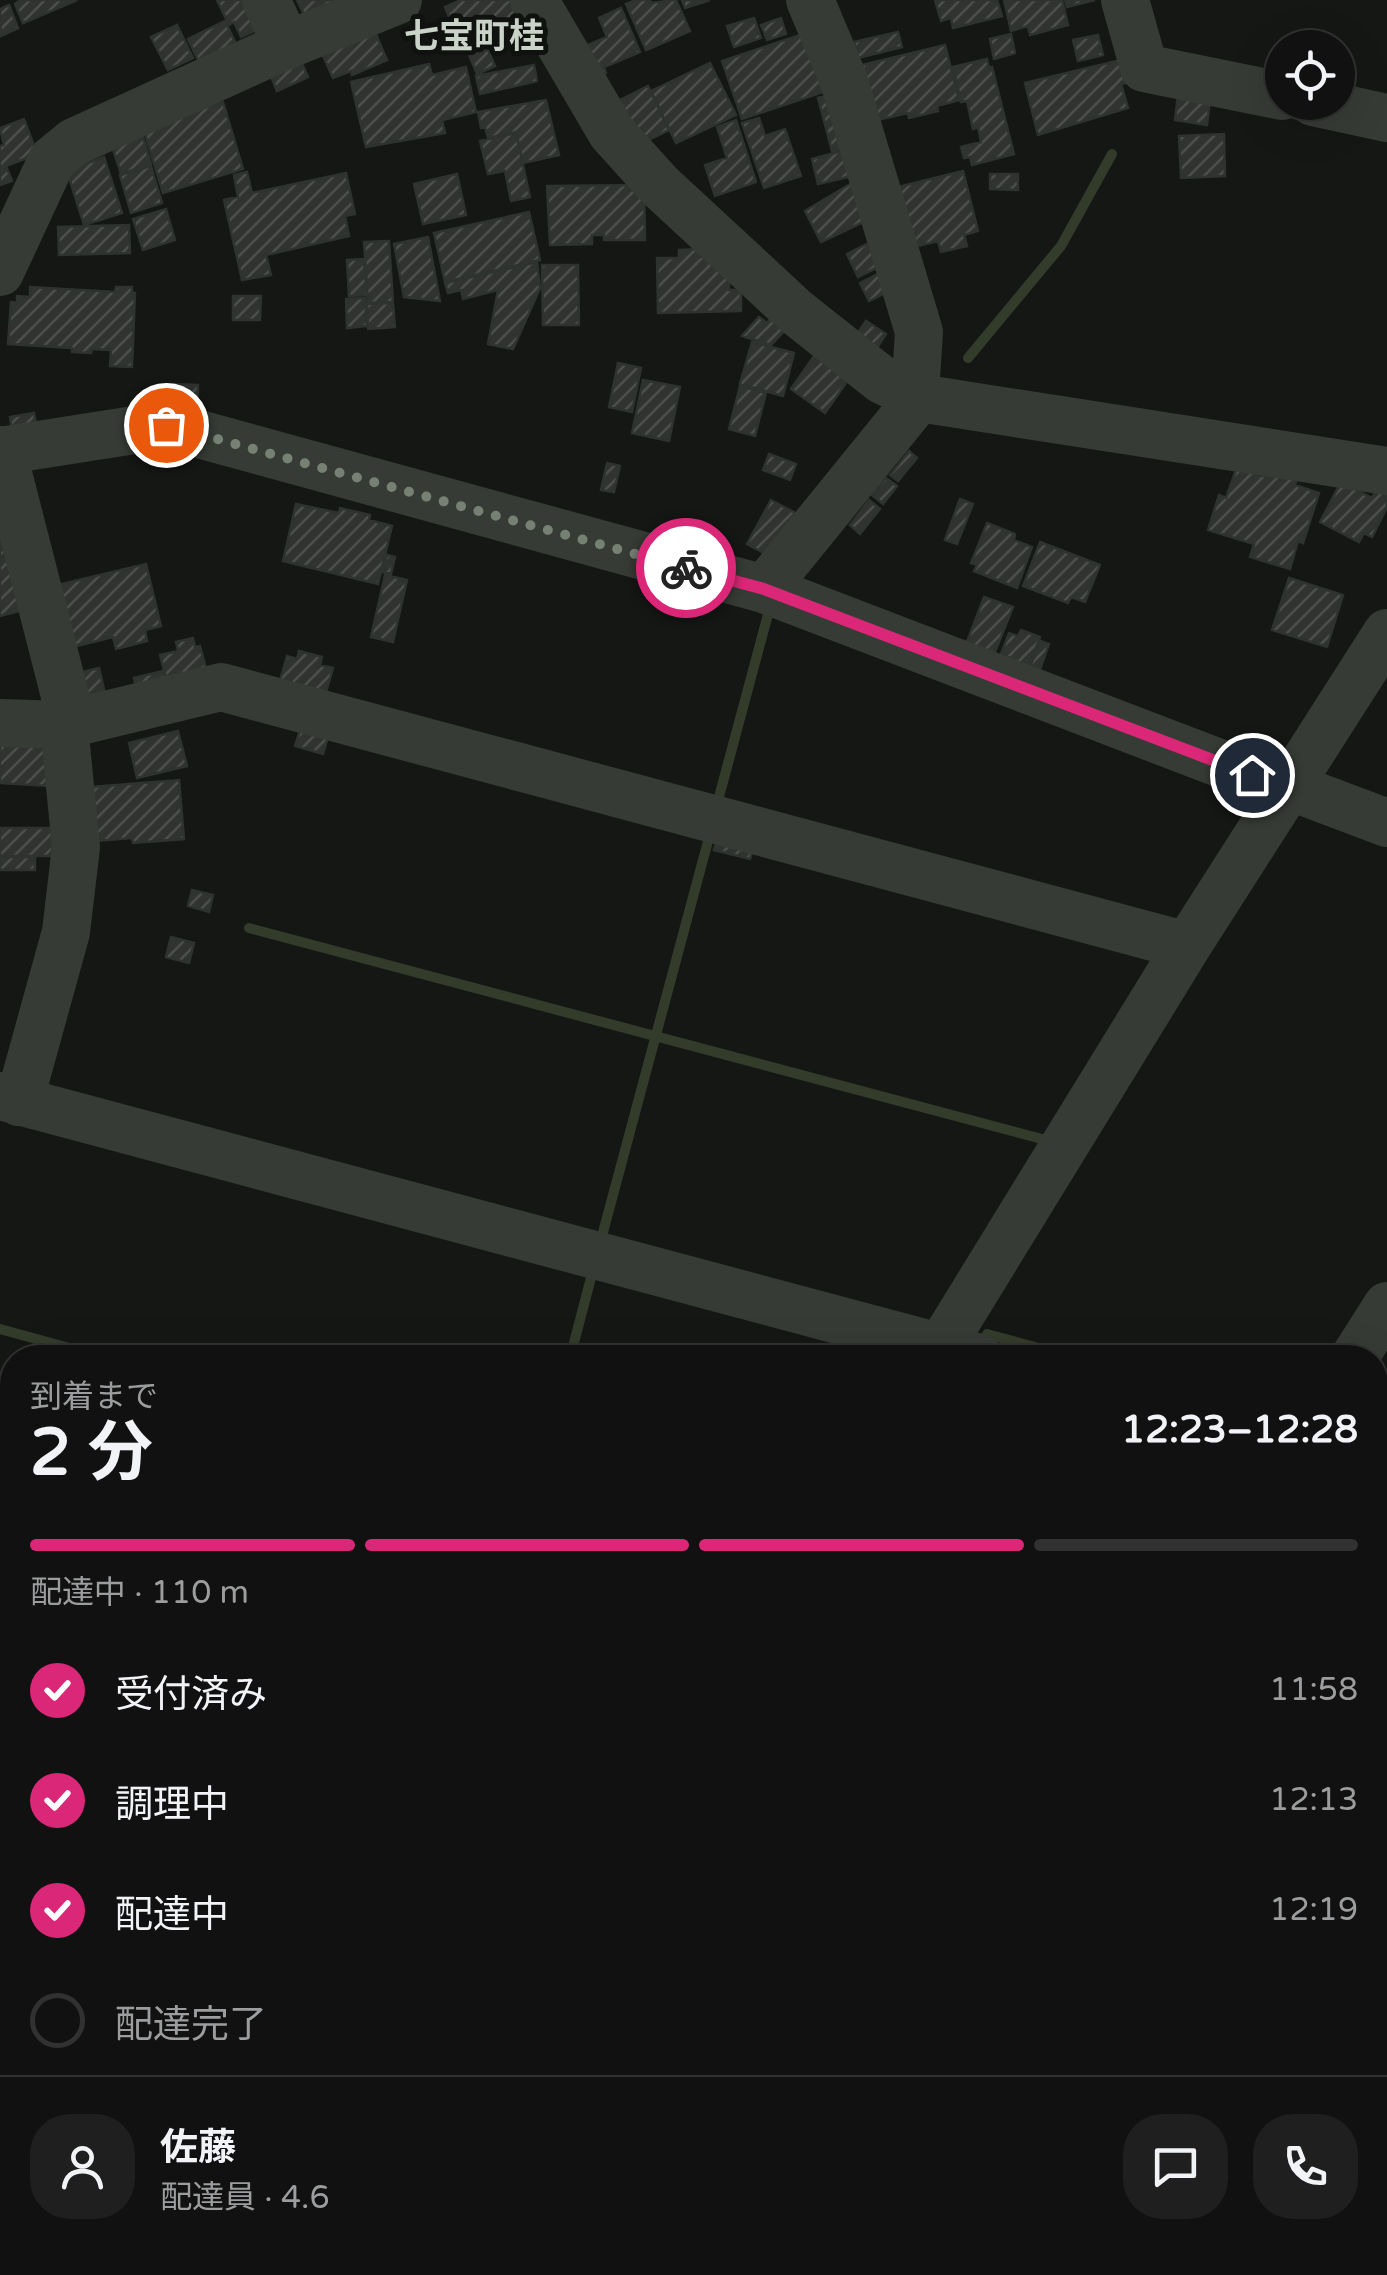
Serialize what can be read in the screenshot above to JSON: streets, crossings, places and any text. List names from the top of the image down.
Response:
{
  "districts": ["七宝町桂"],
  "page": {
    "heading": ["2 分", "到着まで", "12:23–12:28"],
    "panel": ["佐藤", "配達員 · 4.6"],
    "bar": "配達中 · 110 m",
    "list": [
      ["受付済み", "11:58"],
      ["調理中", "12:13"],
      ["配達中", "12:19"],
      "配達完了"
    ]
  }
}
